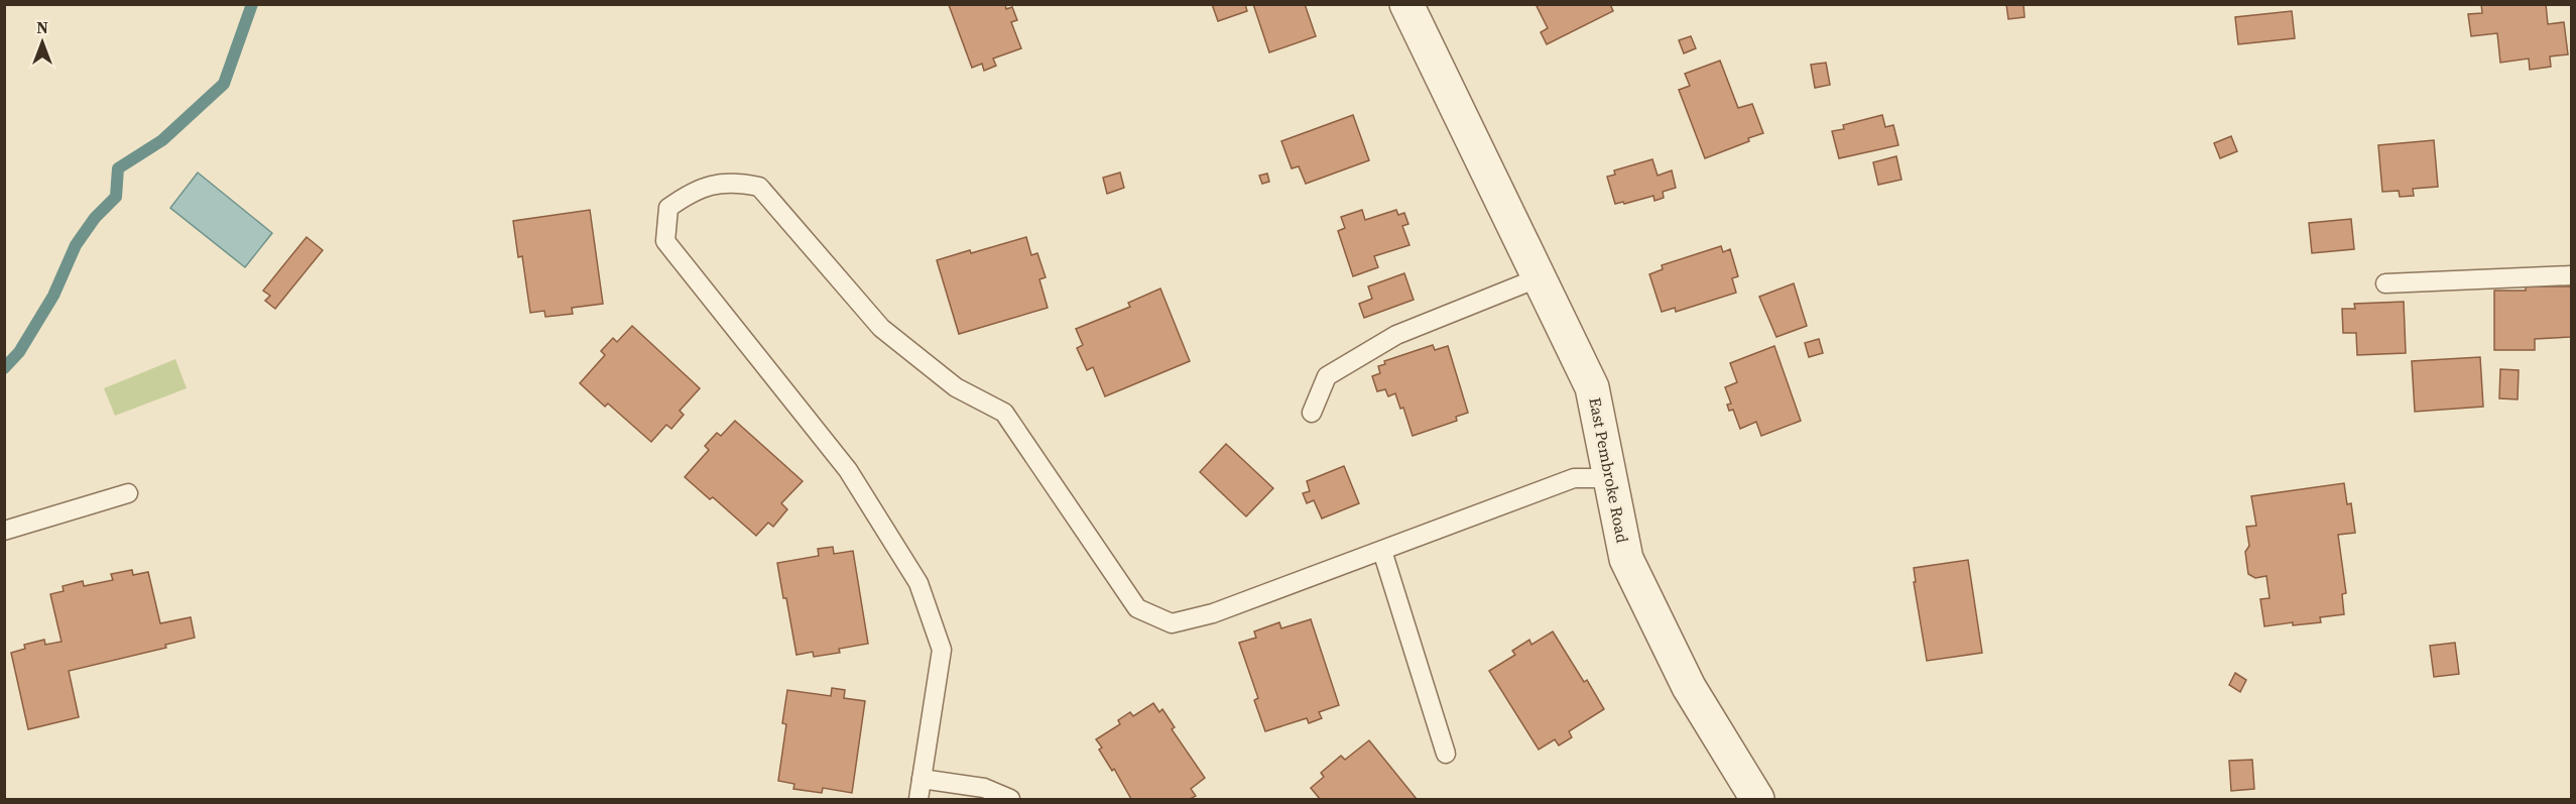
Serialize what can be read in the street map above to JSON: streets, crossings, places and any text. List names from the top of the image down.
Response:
{
  "streets": {
    "street": ["East Pembroke Road"]
  },
  "north": "top"
}
